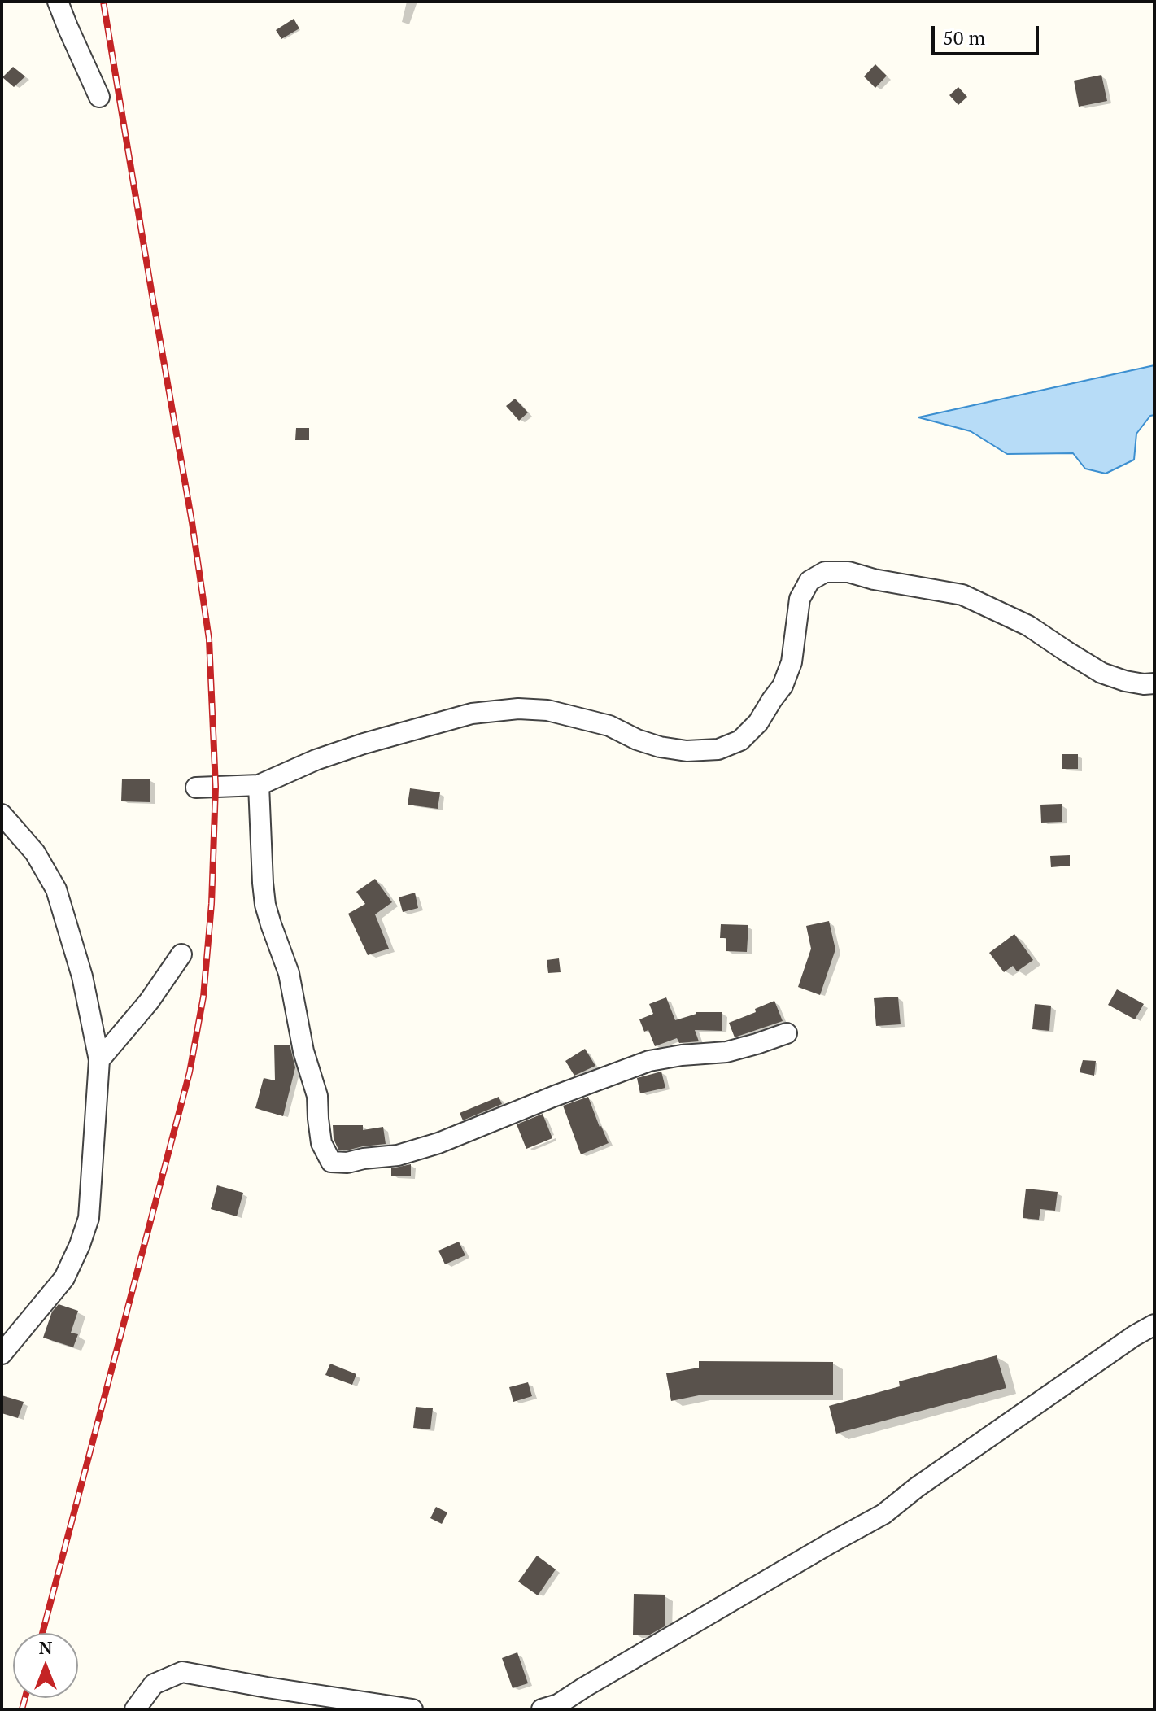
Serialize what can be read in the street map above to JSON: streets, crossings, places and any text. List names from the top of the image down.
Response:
{
  "scale_bar": "50 m",
  "north": "top"
}
